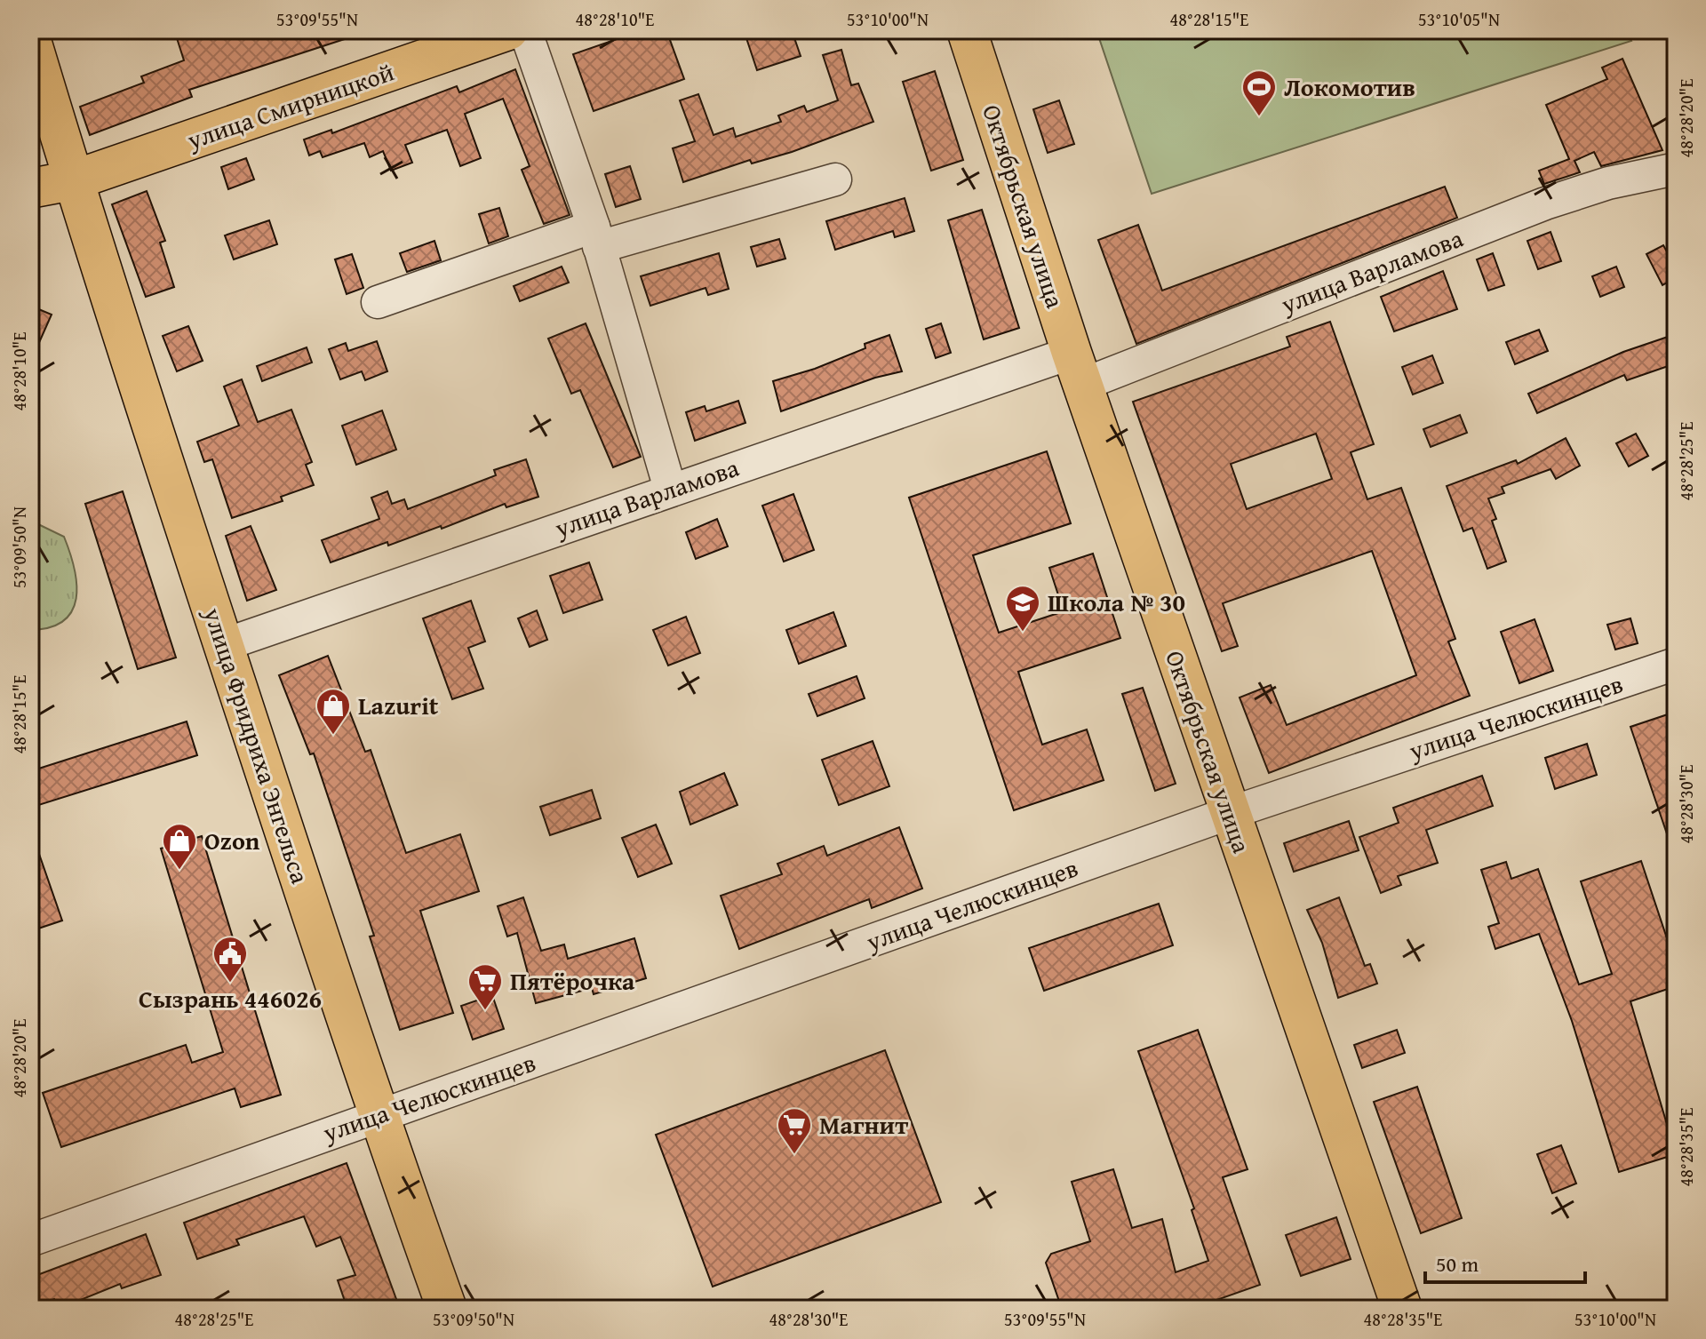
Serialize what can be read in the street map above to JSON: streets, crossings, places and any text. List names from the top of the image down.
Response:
{
  "streets": {
    "main road": ["улица Смирницкой", "Октябрьская улица", "улица Фридриха Энгельса"],
    "street": ["улица Варламова", "улица Челюскинцев"]
  },
  "crossings": [
    ["улица Смирницкой", "улица Фридриха Энгельса"],
    ["Октябрьская улица", "улица Варламова"],
    ["Октябрьская улица", "улица Челюскинцев"],
    ["улица Варламова", "улица Фридриха Энгельса"],
    ["улица Челюскинцев", "улица Фридриха Энгельса"]
  ],
  "places": {
    "sports": ["Локомотив"],
    "school or university": ["Школа № 30"],
    "shop": ["Lazurit", "Ozon"],
    "public building": ["Сызрань 446026"],
    "supermarket": ["Пятёрочка", "Магнит"]
  },
  "scale_bar": "50 m",
  "coordinates": [
    "53°09'55\"N",
    "48°28'10\"E",
    "53°10'00\"N",
    "48°28'15\"E",
    "53°10'05\"N",
    "48°28'20\"E",
    "48°28'25\"E",
    "53°09'50\"N",
    "48°28'30\"E",
    "48°28'35\"E"
  ]
}
